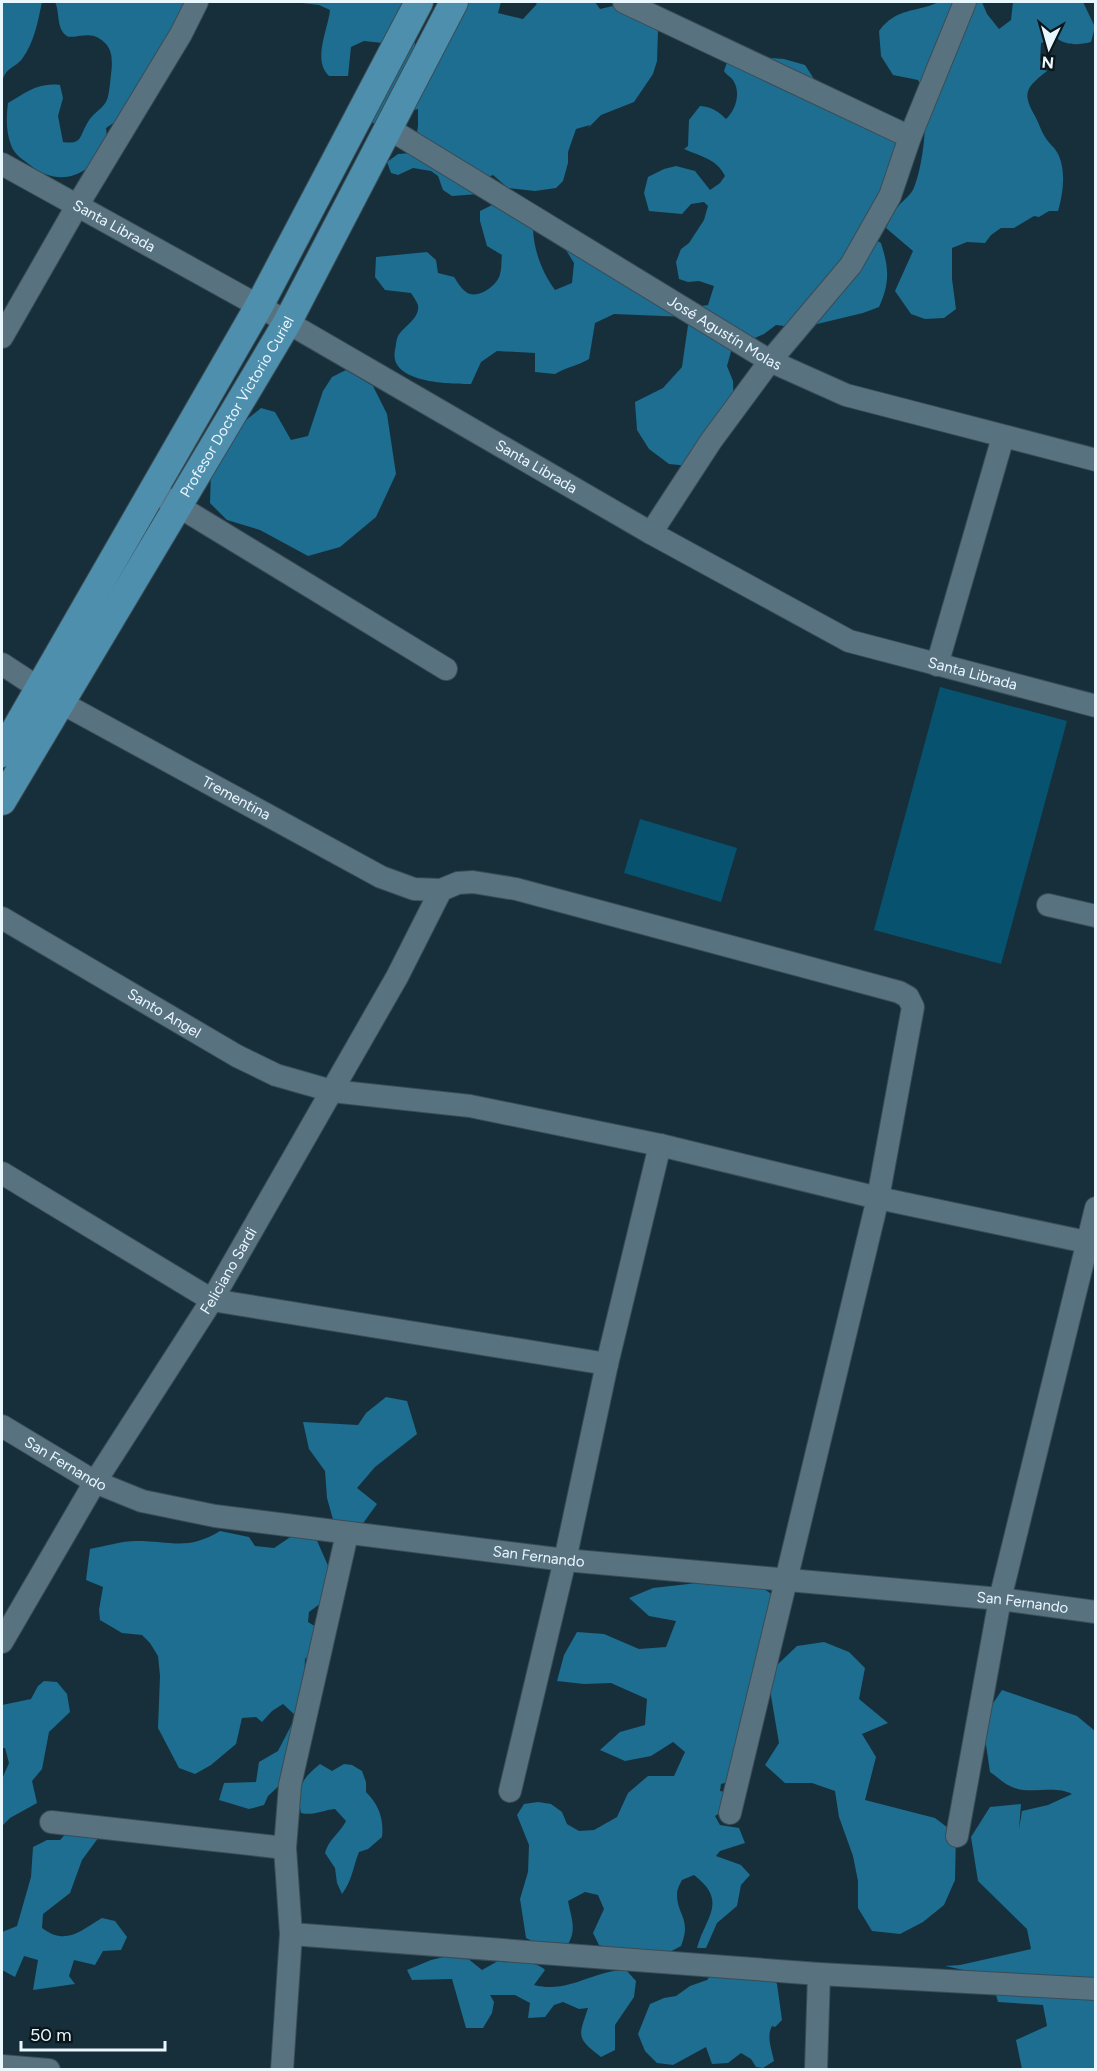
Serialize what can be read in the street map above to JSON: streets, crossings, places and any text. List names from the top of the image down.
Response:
{
  "streets": {
    "main road": ["Profesor Doctor Victorio Curiel"],
    "street": [
      "Santa Librada",
      "José Agustín Molas",
      "Trementina",
      "Santo Angel",
      "Feliciano Sardi",
      "San Fernando"
    ]
  },
  "crossings": [
    ["Santa Librada", "Profesor Doctor Victorio Curiel"],
    ["José Agustín Molas", "Profesor Doctor Victorio Curiel"],
    ["Profesor Doctor Victorio Curiel", "Trementina"],
    ["Trementina", "Santo Angel"],
    ["Trementina", "Feliciano Sardi"],
    ["Trementina", "San Fernando"],
    ["Santo Angel", "Feliciano Sardi"],
    ["Feliciano Sardi", "San Fernando"]
  ],
  "scale_bar": "50 m",
  "north": "bottom"
}
